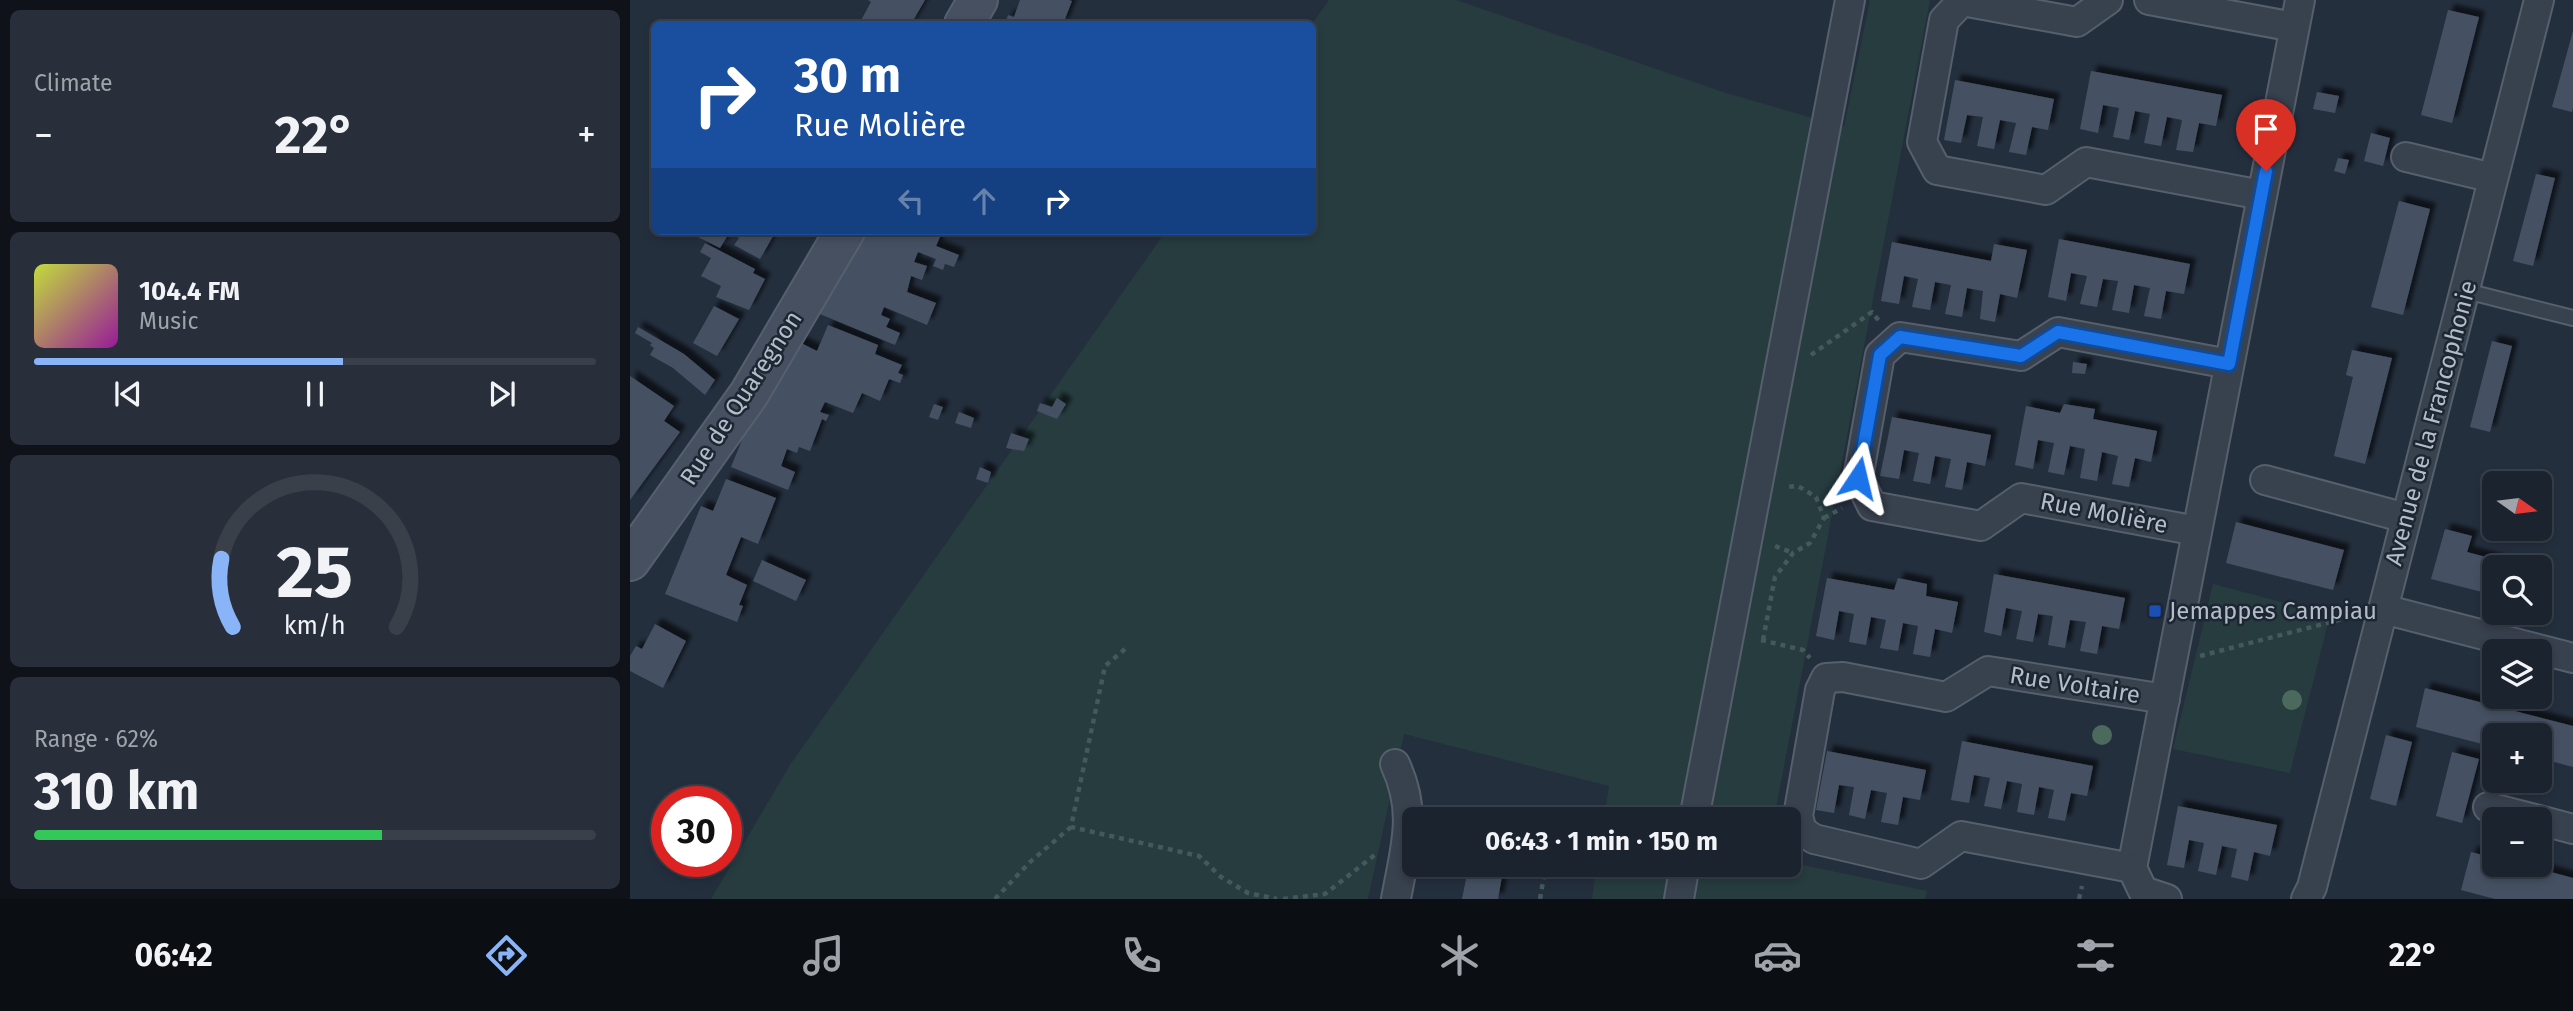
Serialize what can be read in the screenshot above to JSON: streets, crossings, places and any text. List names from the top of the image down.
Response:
{
  "streets": {
    "street": [
      "Rue de Quaregnon",
      "Avenue de la Francophonie",
      "Rue Molière",
      "Rue Voltaire"
    ]
  },
  "places": {
    "transit": ["Jemappes Campiau"]
  },
  "north": "right",
  "page": {
    "tile": [
      "Climate",
      ["Range · 62%", "310 km"]
    ],
    "turn": ["30 m", "Rue Molière"],
    "heat": ["−", "22°", "+"],
    "song": ["104.4 FM", "Music"],
    "map_buttons": ["+", "−"],
    "limit": "30",
    "trip": "06:43 · 1 min · 150 m",
    "tabs": ["06:42", "22°"],
    "gauge": ["25", "km/h"]
  }
}
